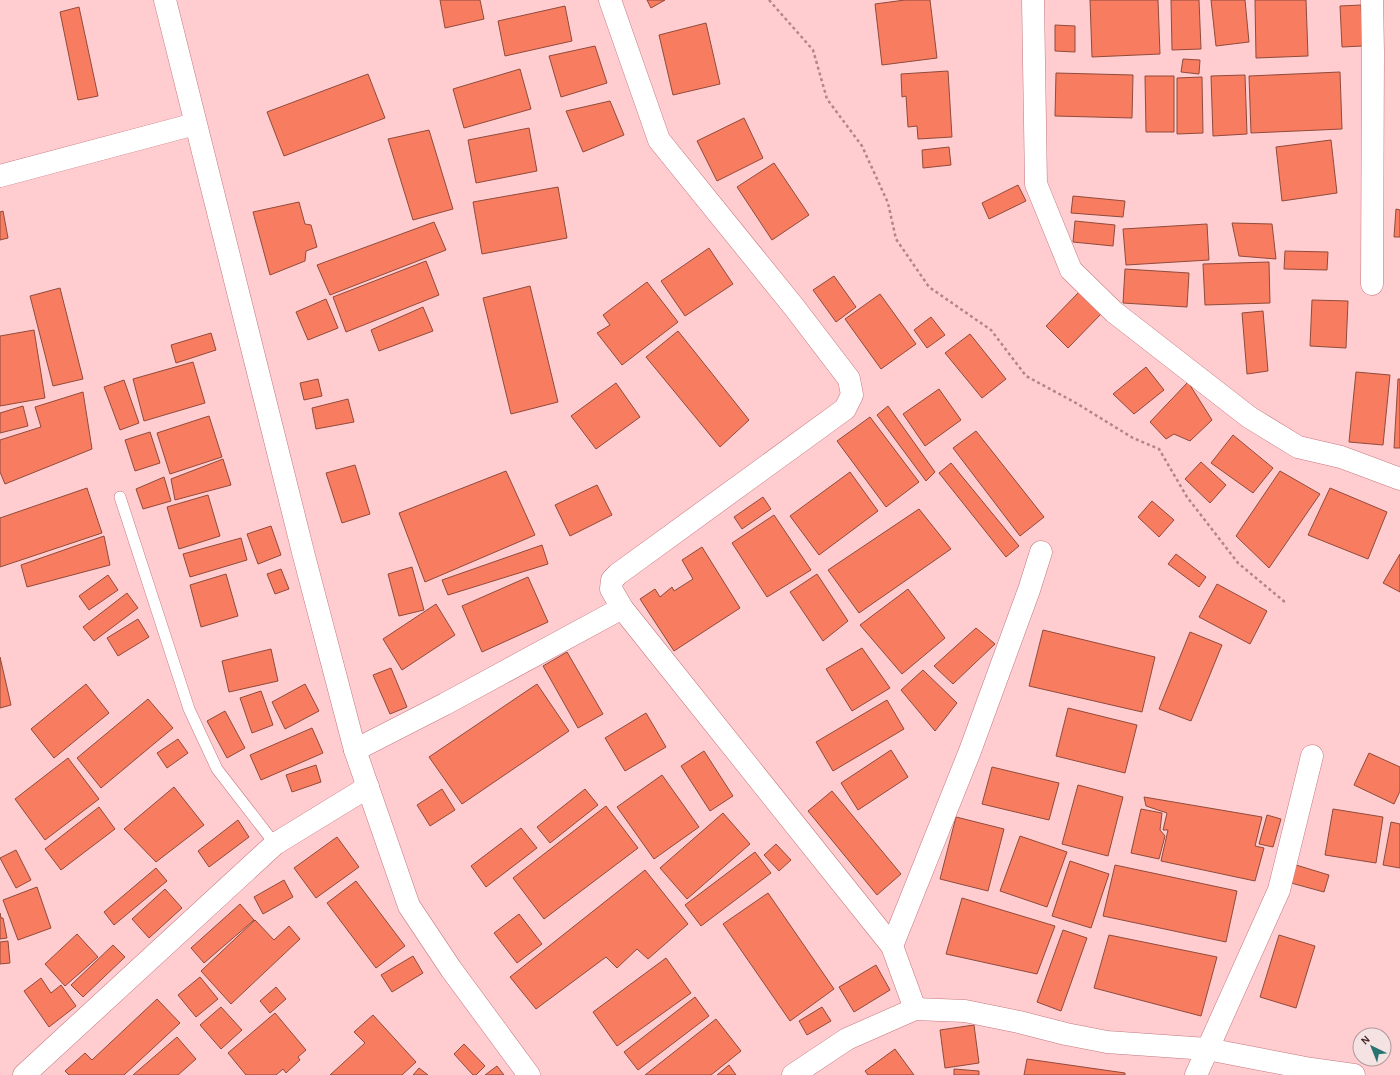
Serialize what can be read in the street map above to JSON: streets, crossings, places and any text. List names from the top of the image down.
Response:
{
  "north": "top left"
}
